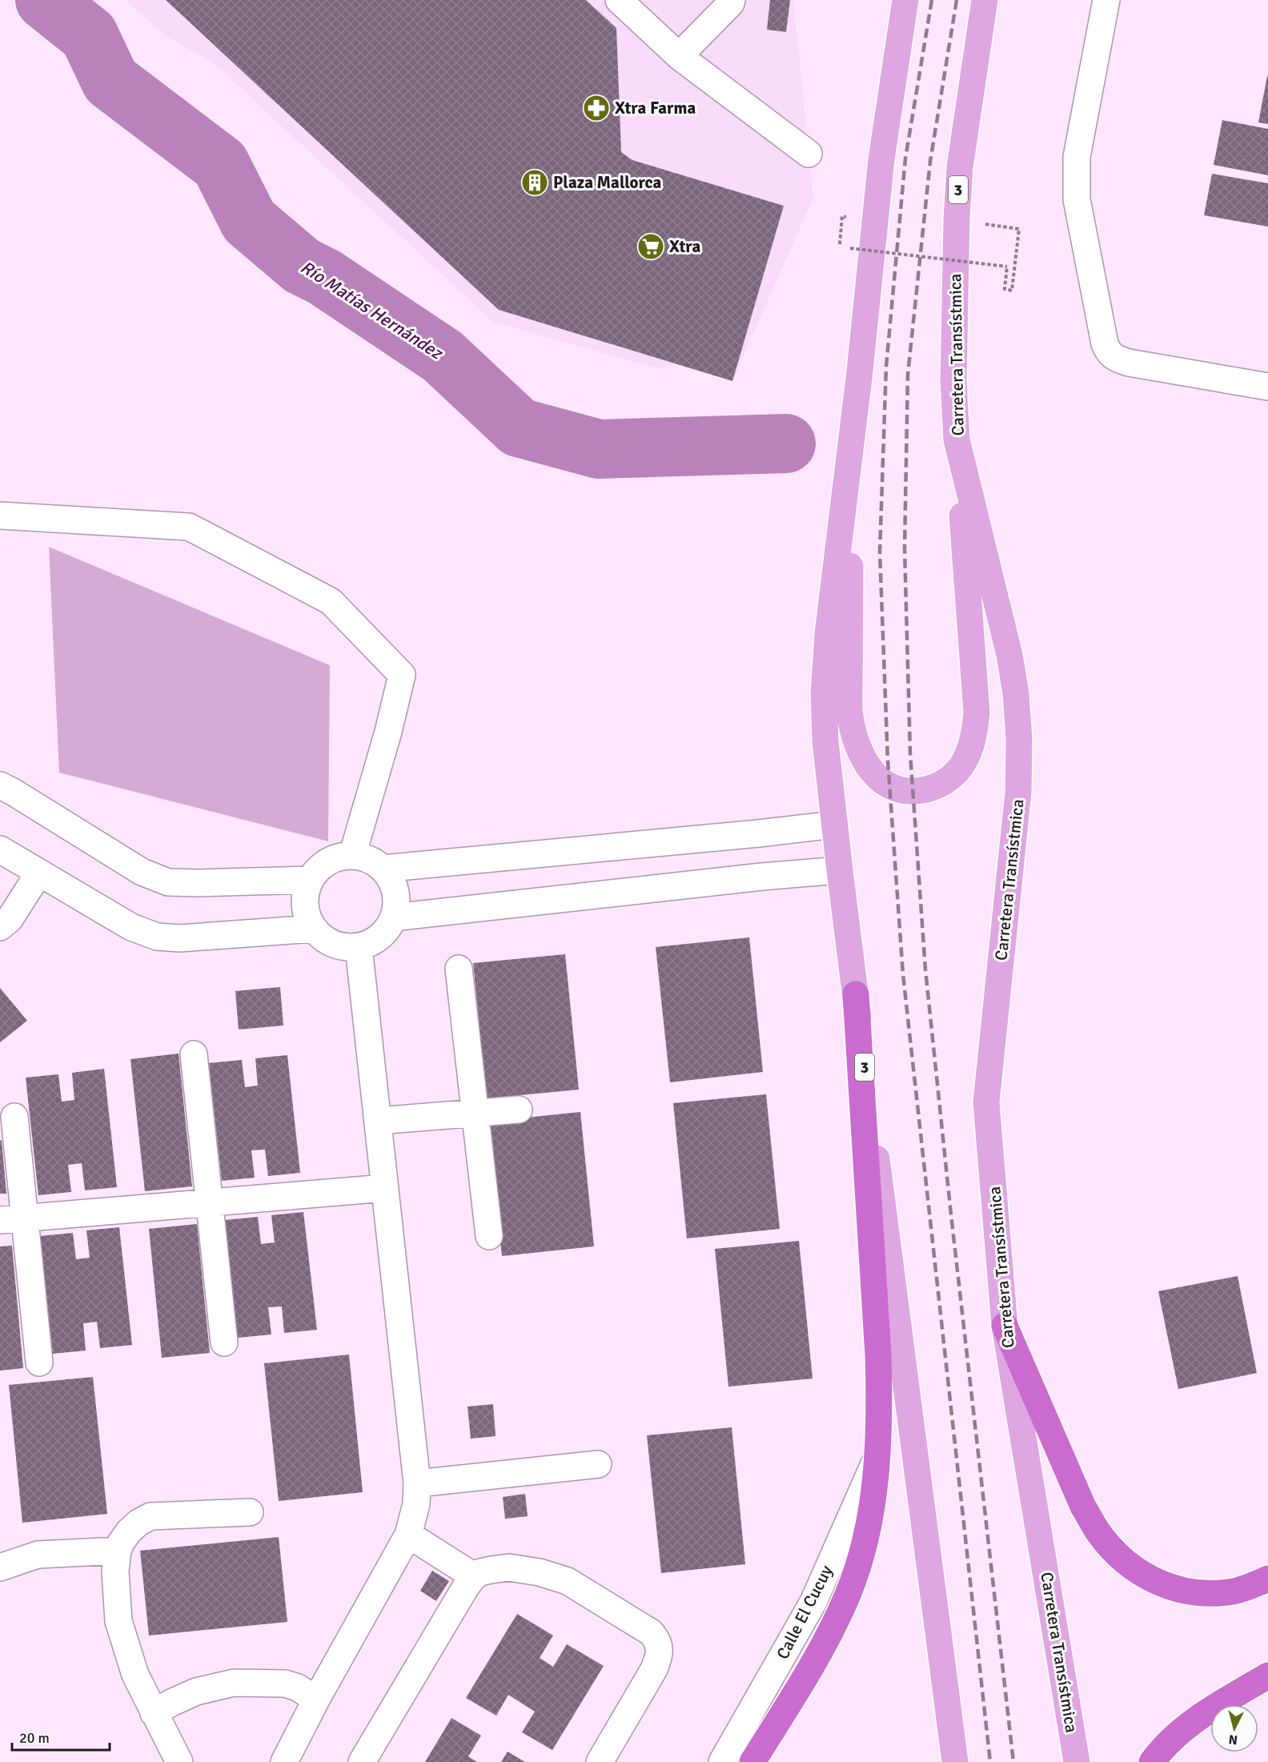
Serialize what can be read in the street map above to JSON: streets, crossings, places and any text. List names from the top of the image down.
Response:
{
  "streets": {
    "main road": ["3", "Carretera Transístmica"],
    "street": ["Calle El Cucuy"]
  },
  "water": ["Río Matías Hernández"],
  "places": {
    "pharmacy": ["Xtra Farma"],
    "building": ["Plaza Mallorca"],
    "supermarket": ["Xtra"]
  },
  "scale_bar": "20 m",
  "north": "bottom"
}
